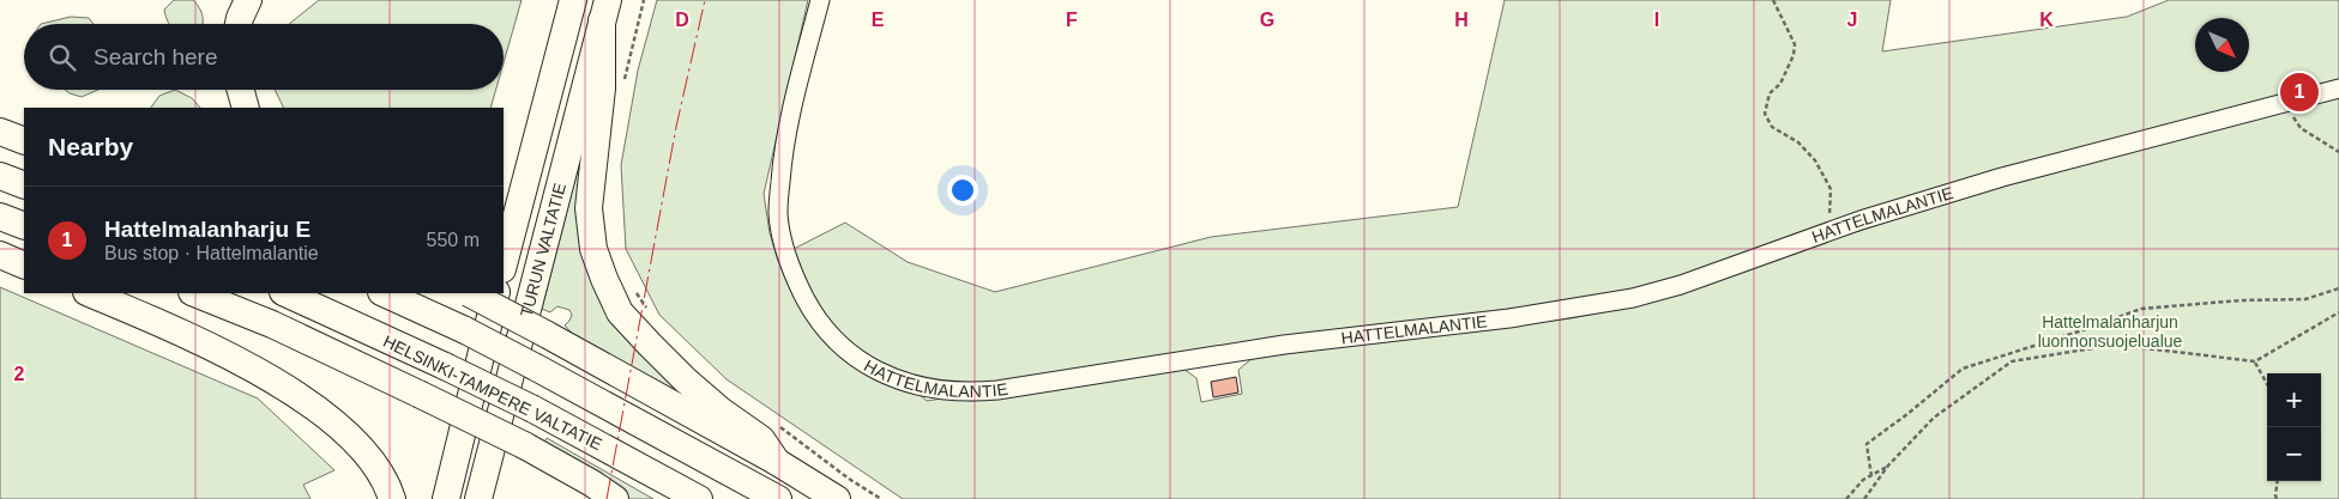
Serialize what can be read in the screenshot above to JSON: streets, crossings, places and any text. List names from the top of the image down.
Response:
{
  "streets": {
    "highway": ["TURUN VALTATIE", "HELSINKI-TAMPERE VALTATIE"],
    "street": ["HATTELMALANTIE"]
  },
  "parks": ["Hattelmalanharjun luonnonsuojelualue"],
  "north": "bottom right",
  "page": {
    "search": "Search here",
    "pins": "1",
    "heading": "Nearby",
    "list": [
      {
        "mark": "1",
        "name": "Hattelmalanharju E",
        "note": "Bus stop · Hattelmalantie",
        "value": "550 m"
      }
    ],
    "map_buttons": ["+", "−"]
  },
  "grid": {
    "columns": [
      "D",
      "E",
      "F",
      "G",
      "H",
      "I",
      "J",
      "K"
    ],
    "rows": ["2"]
  }
}
